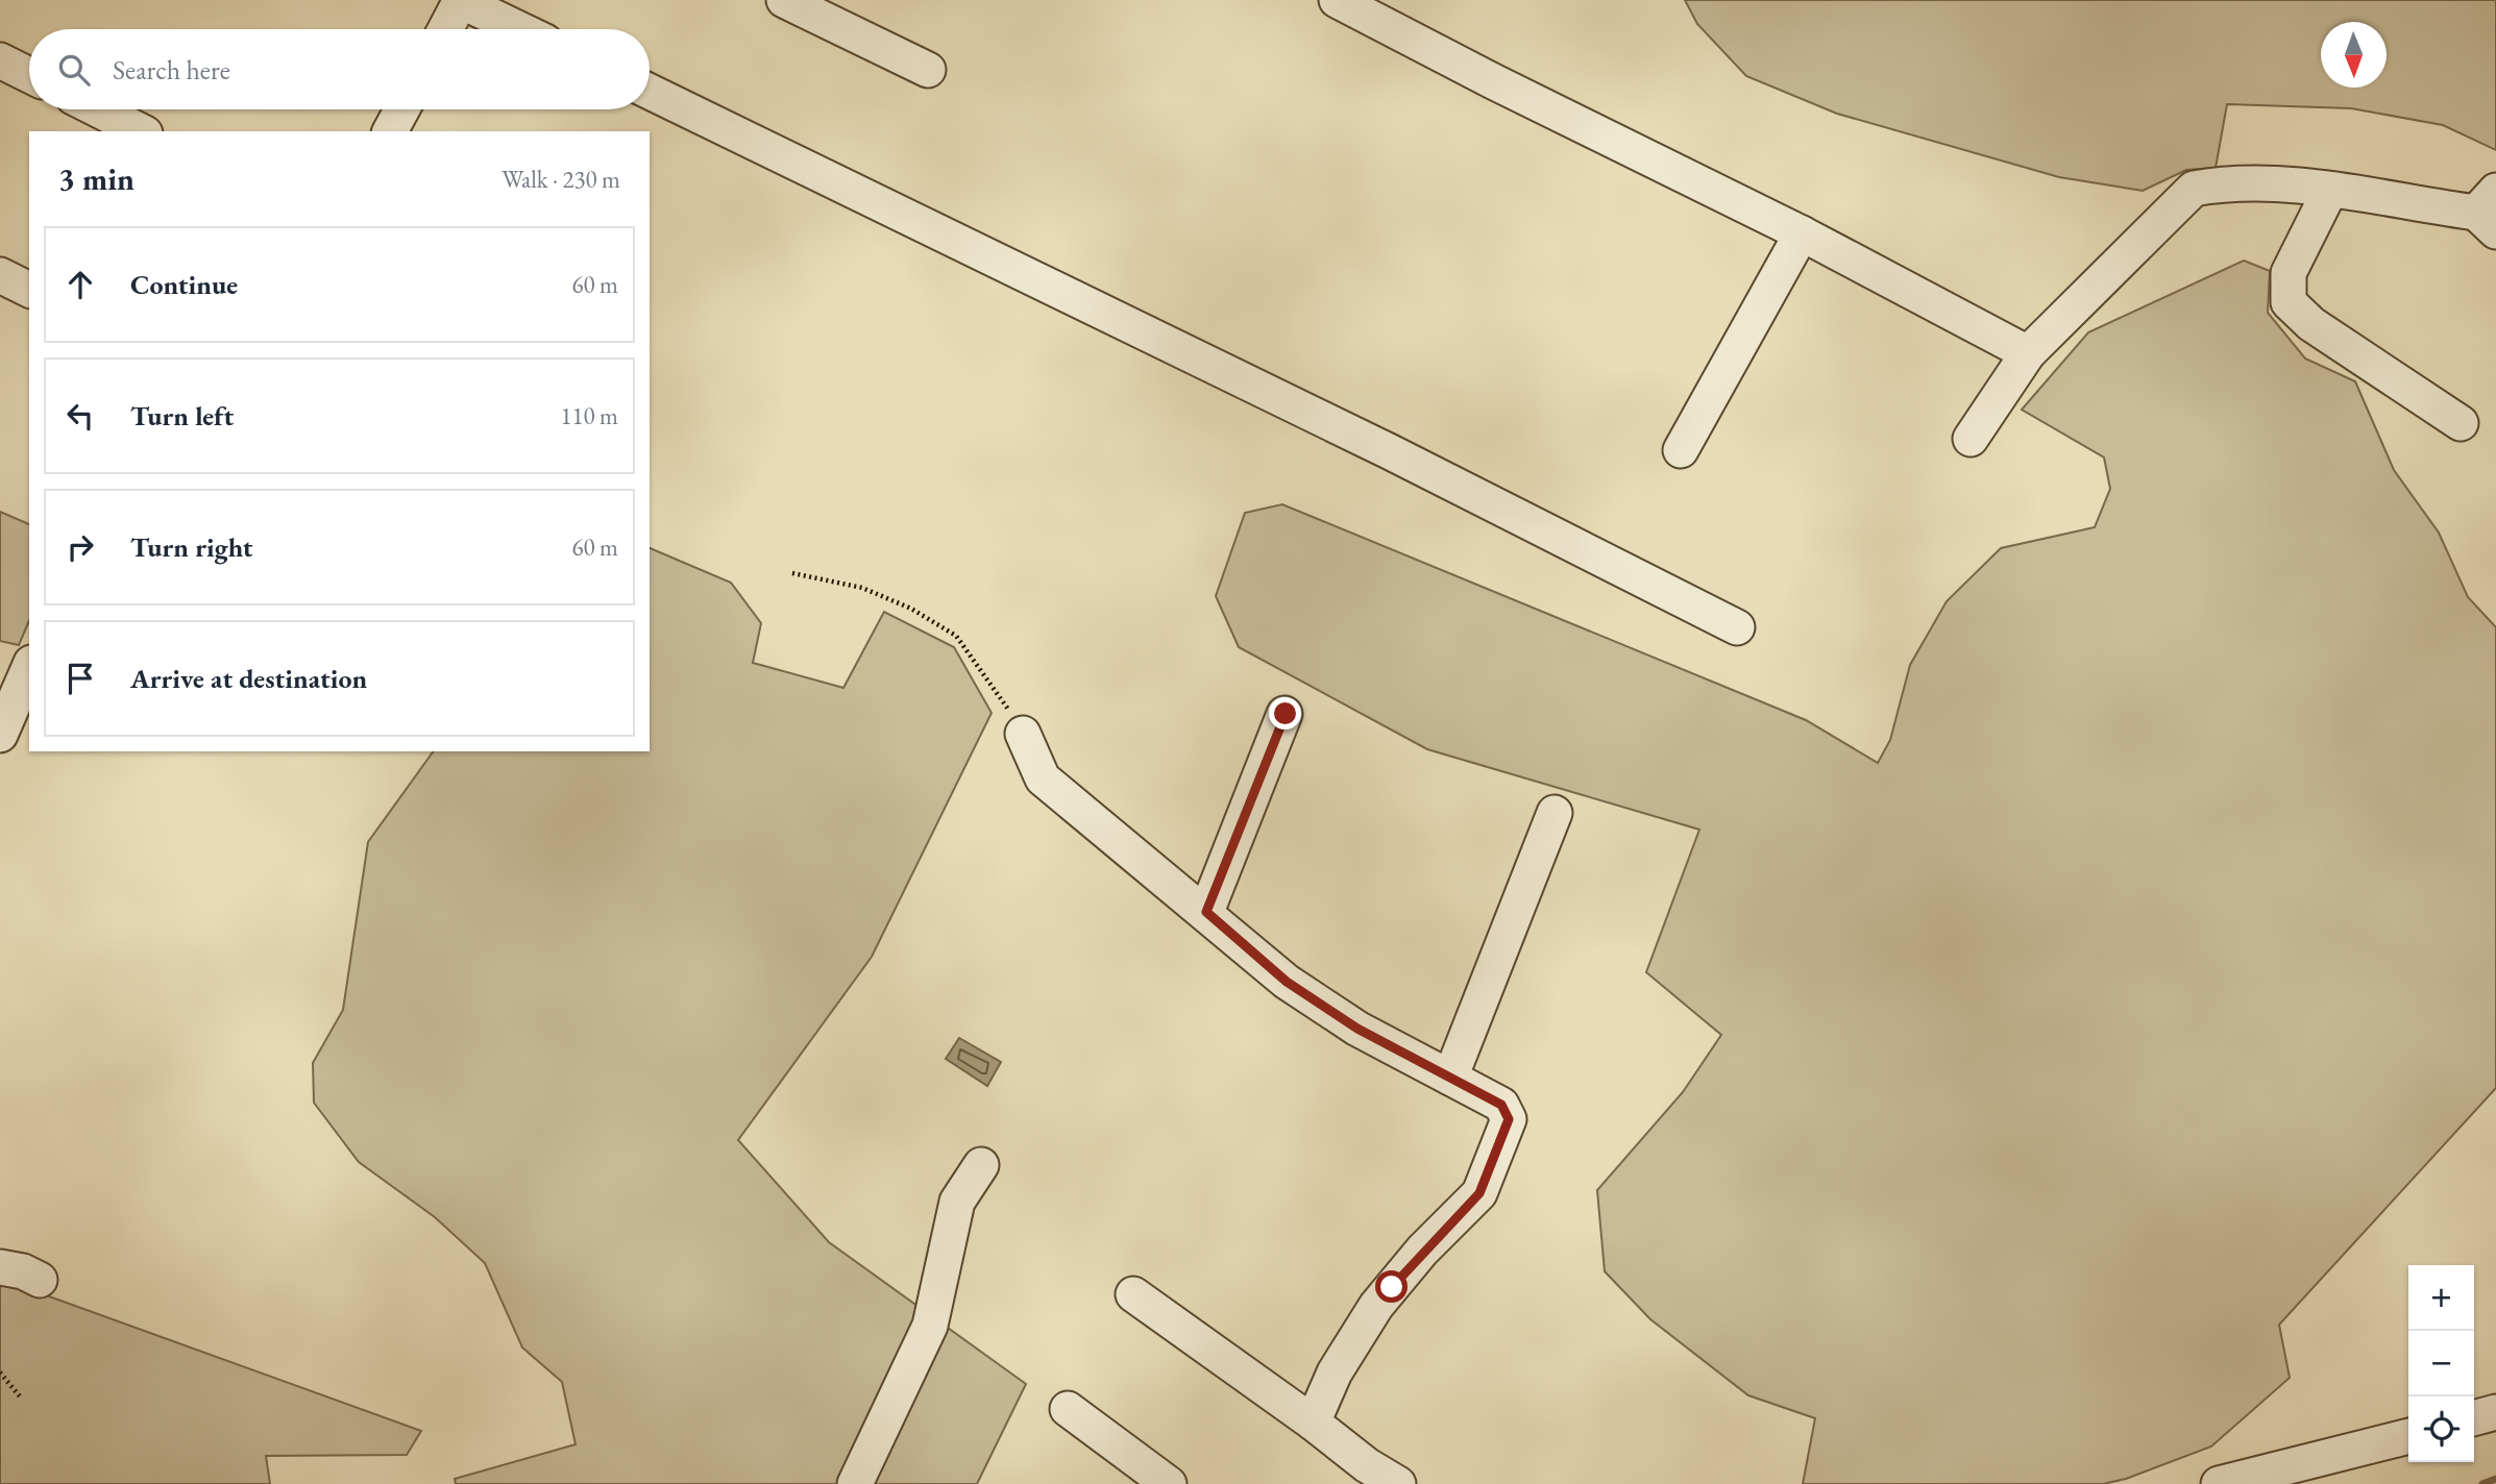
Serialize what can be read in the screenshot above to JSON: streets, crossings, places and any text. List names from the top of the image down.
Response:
{
  "north": "bottom",
  "page": {
    "search": "Search here",
    "heading": ["3 min", "Walk · 230 m"],
    "list": [
      ["Continue", "60 m"],
      ["Turn left", "110 m"],
      ["Turn right", "60 m"],
      "Arrive at destination"
    ],
    "map_buttons": ["+", "−"]
  }
}
